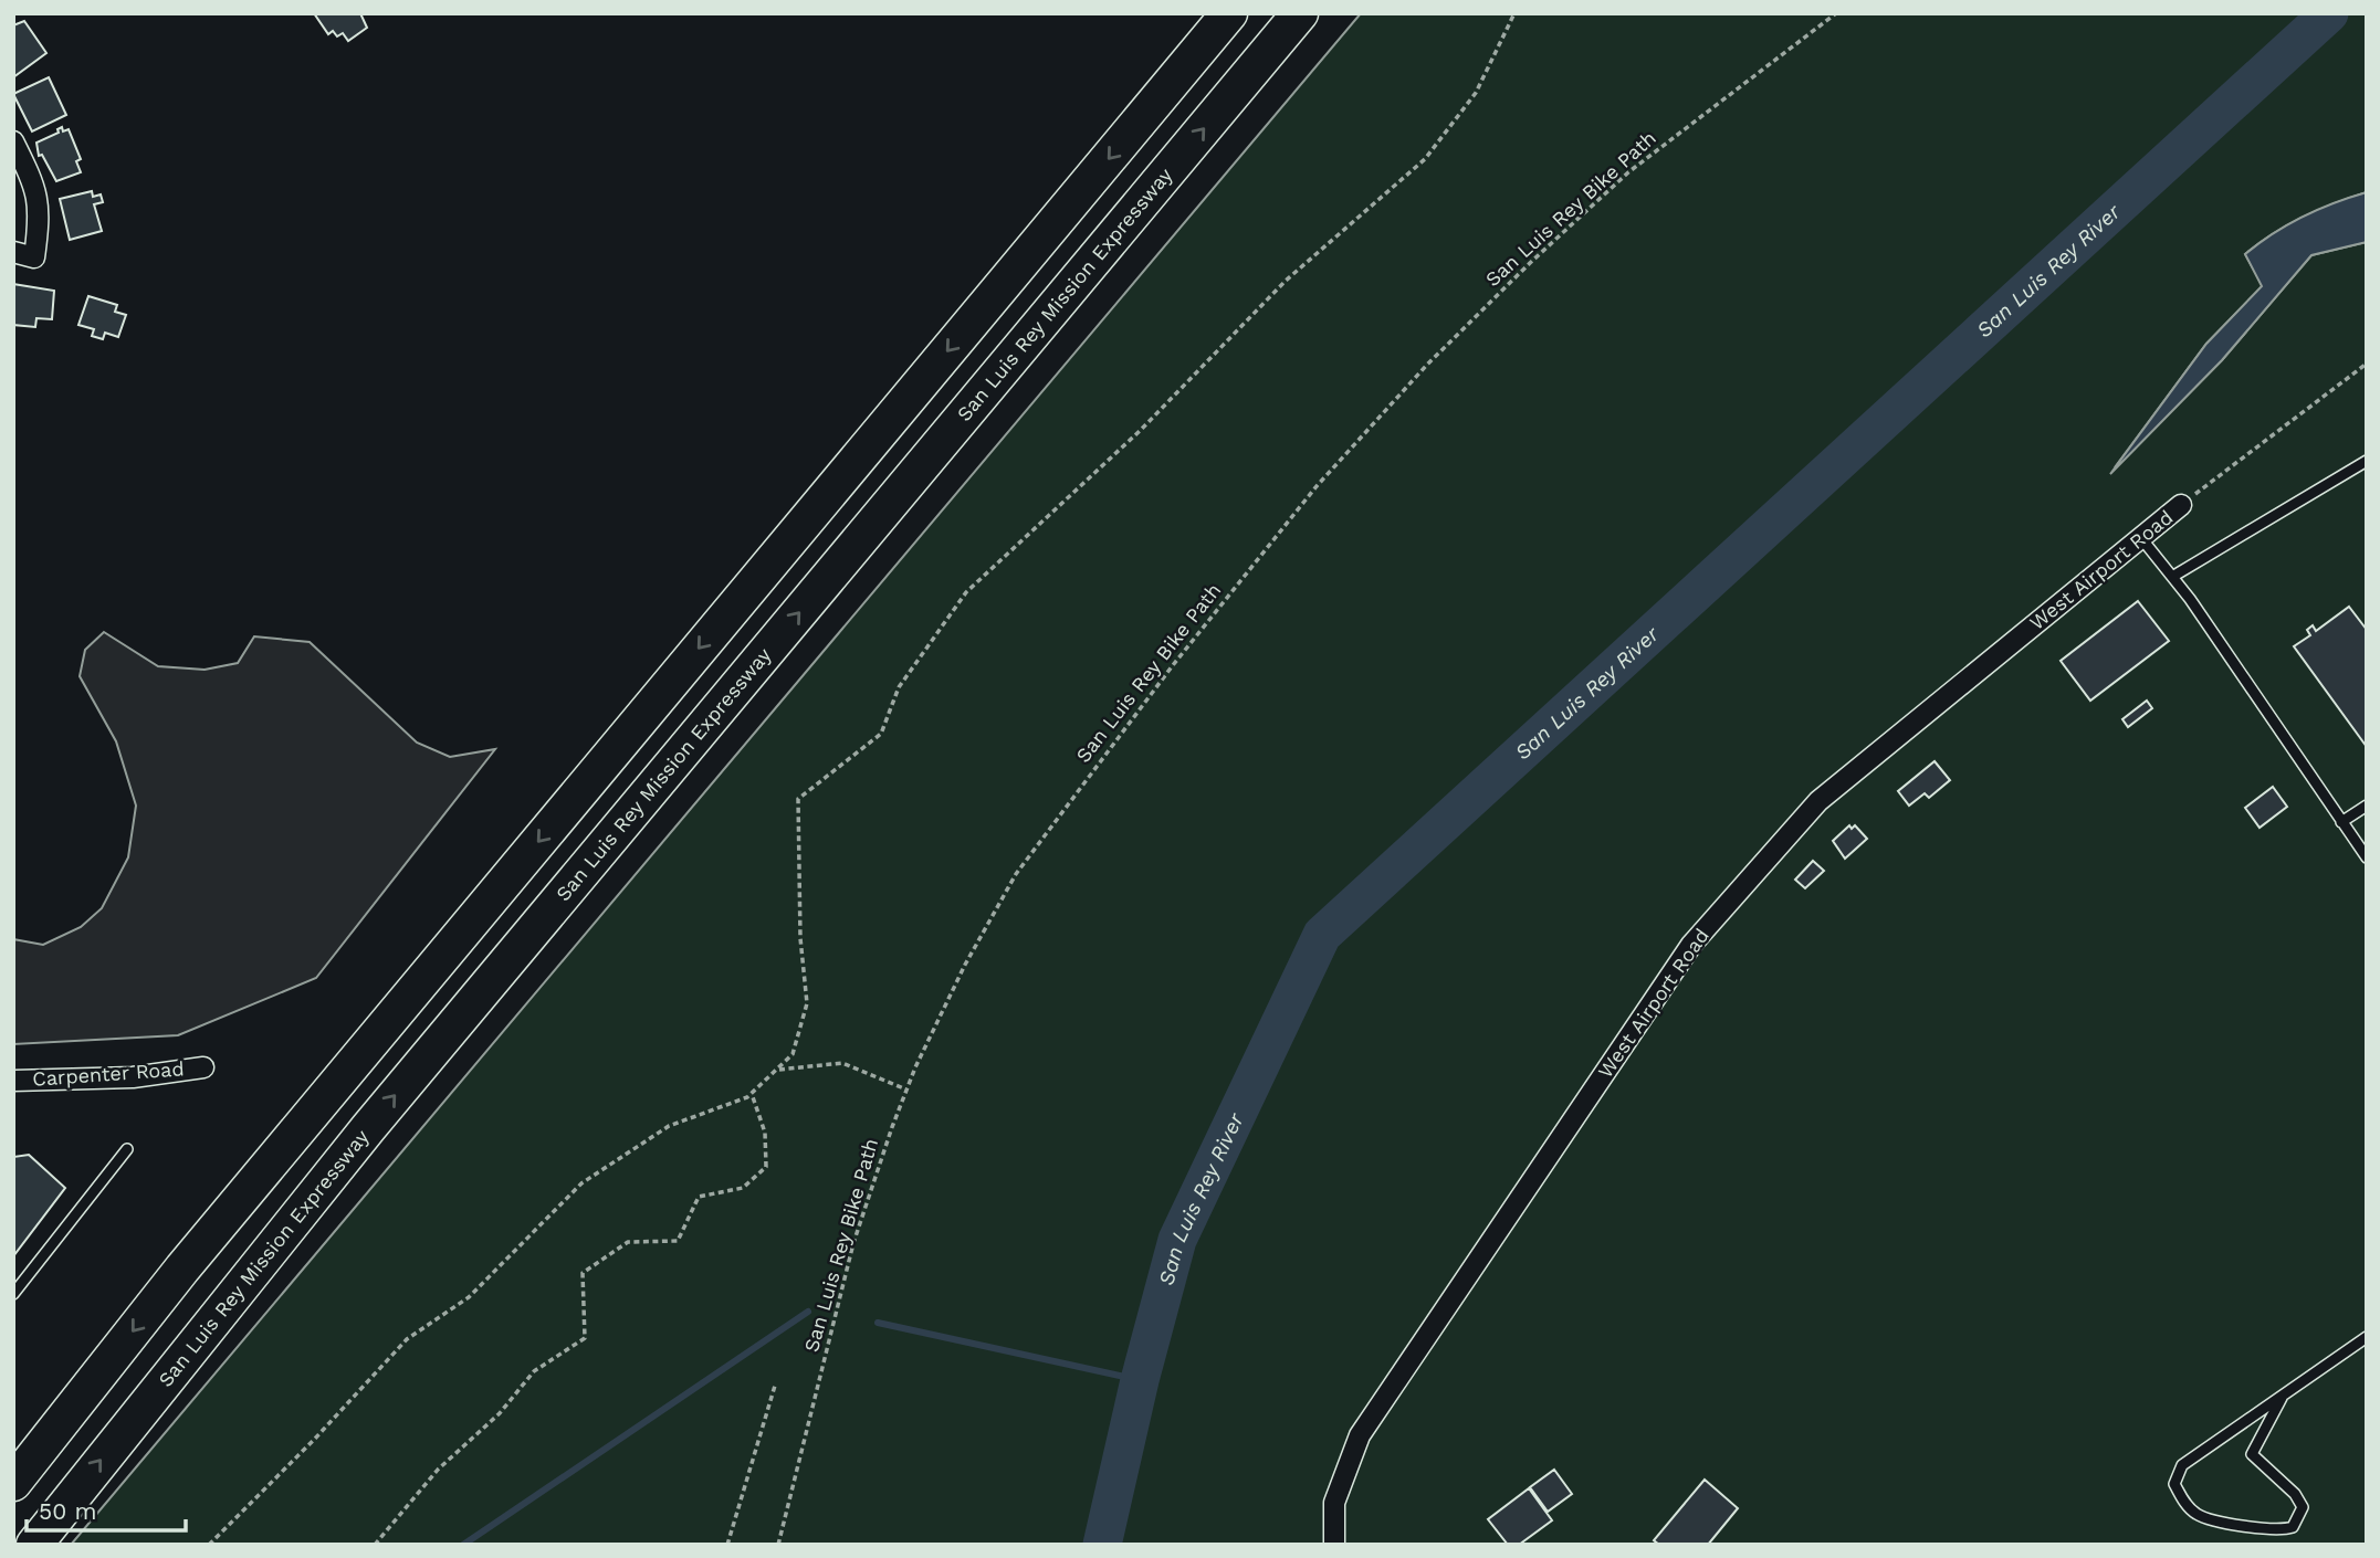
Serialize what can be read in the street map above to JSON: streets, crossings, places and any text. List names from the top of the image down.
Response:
{
  "streets": {
    "highway": ["San Luis Rey Mission Expressway"],
    "street": ["West Airport Road", "Carpenter Road"],
    "path": ["San Luis Rey Bike Path"]
  },
  "water": ["San Luis Rey River"],
  "scale_bar": "50 m"
}
